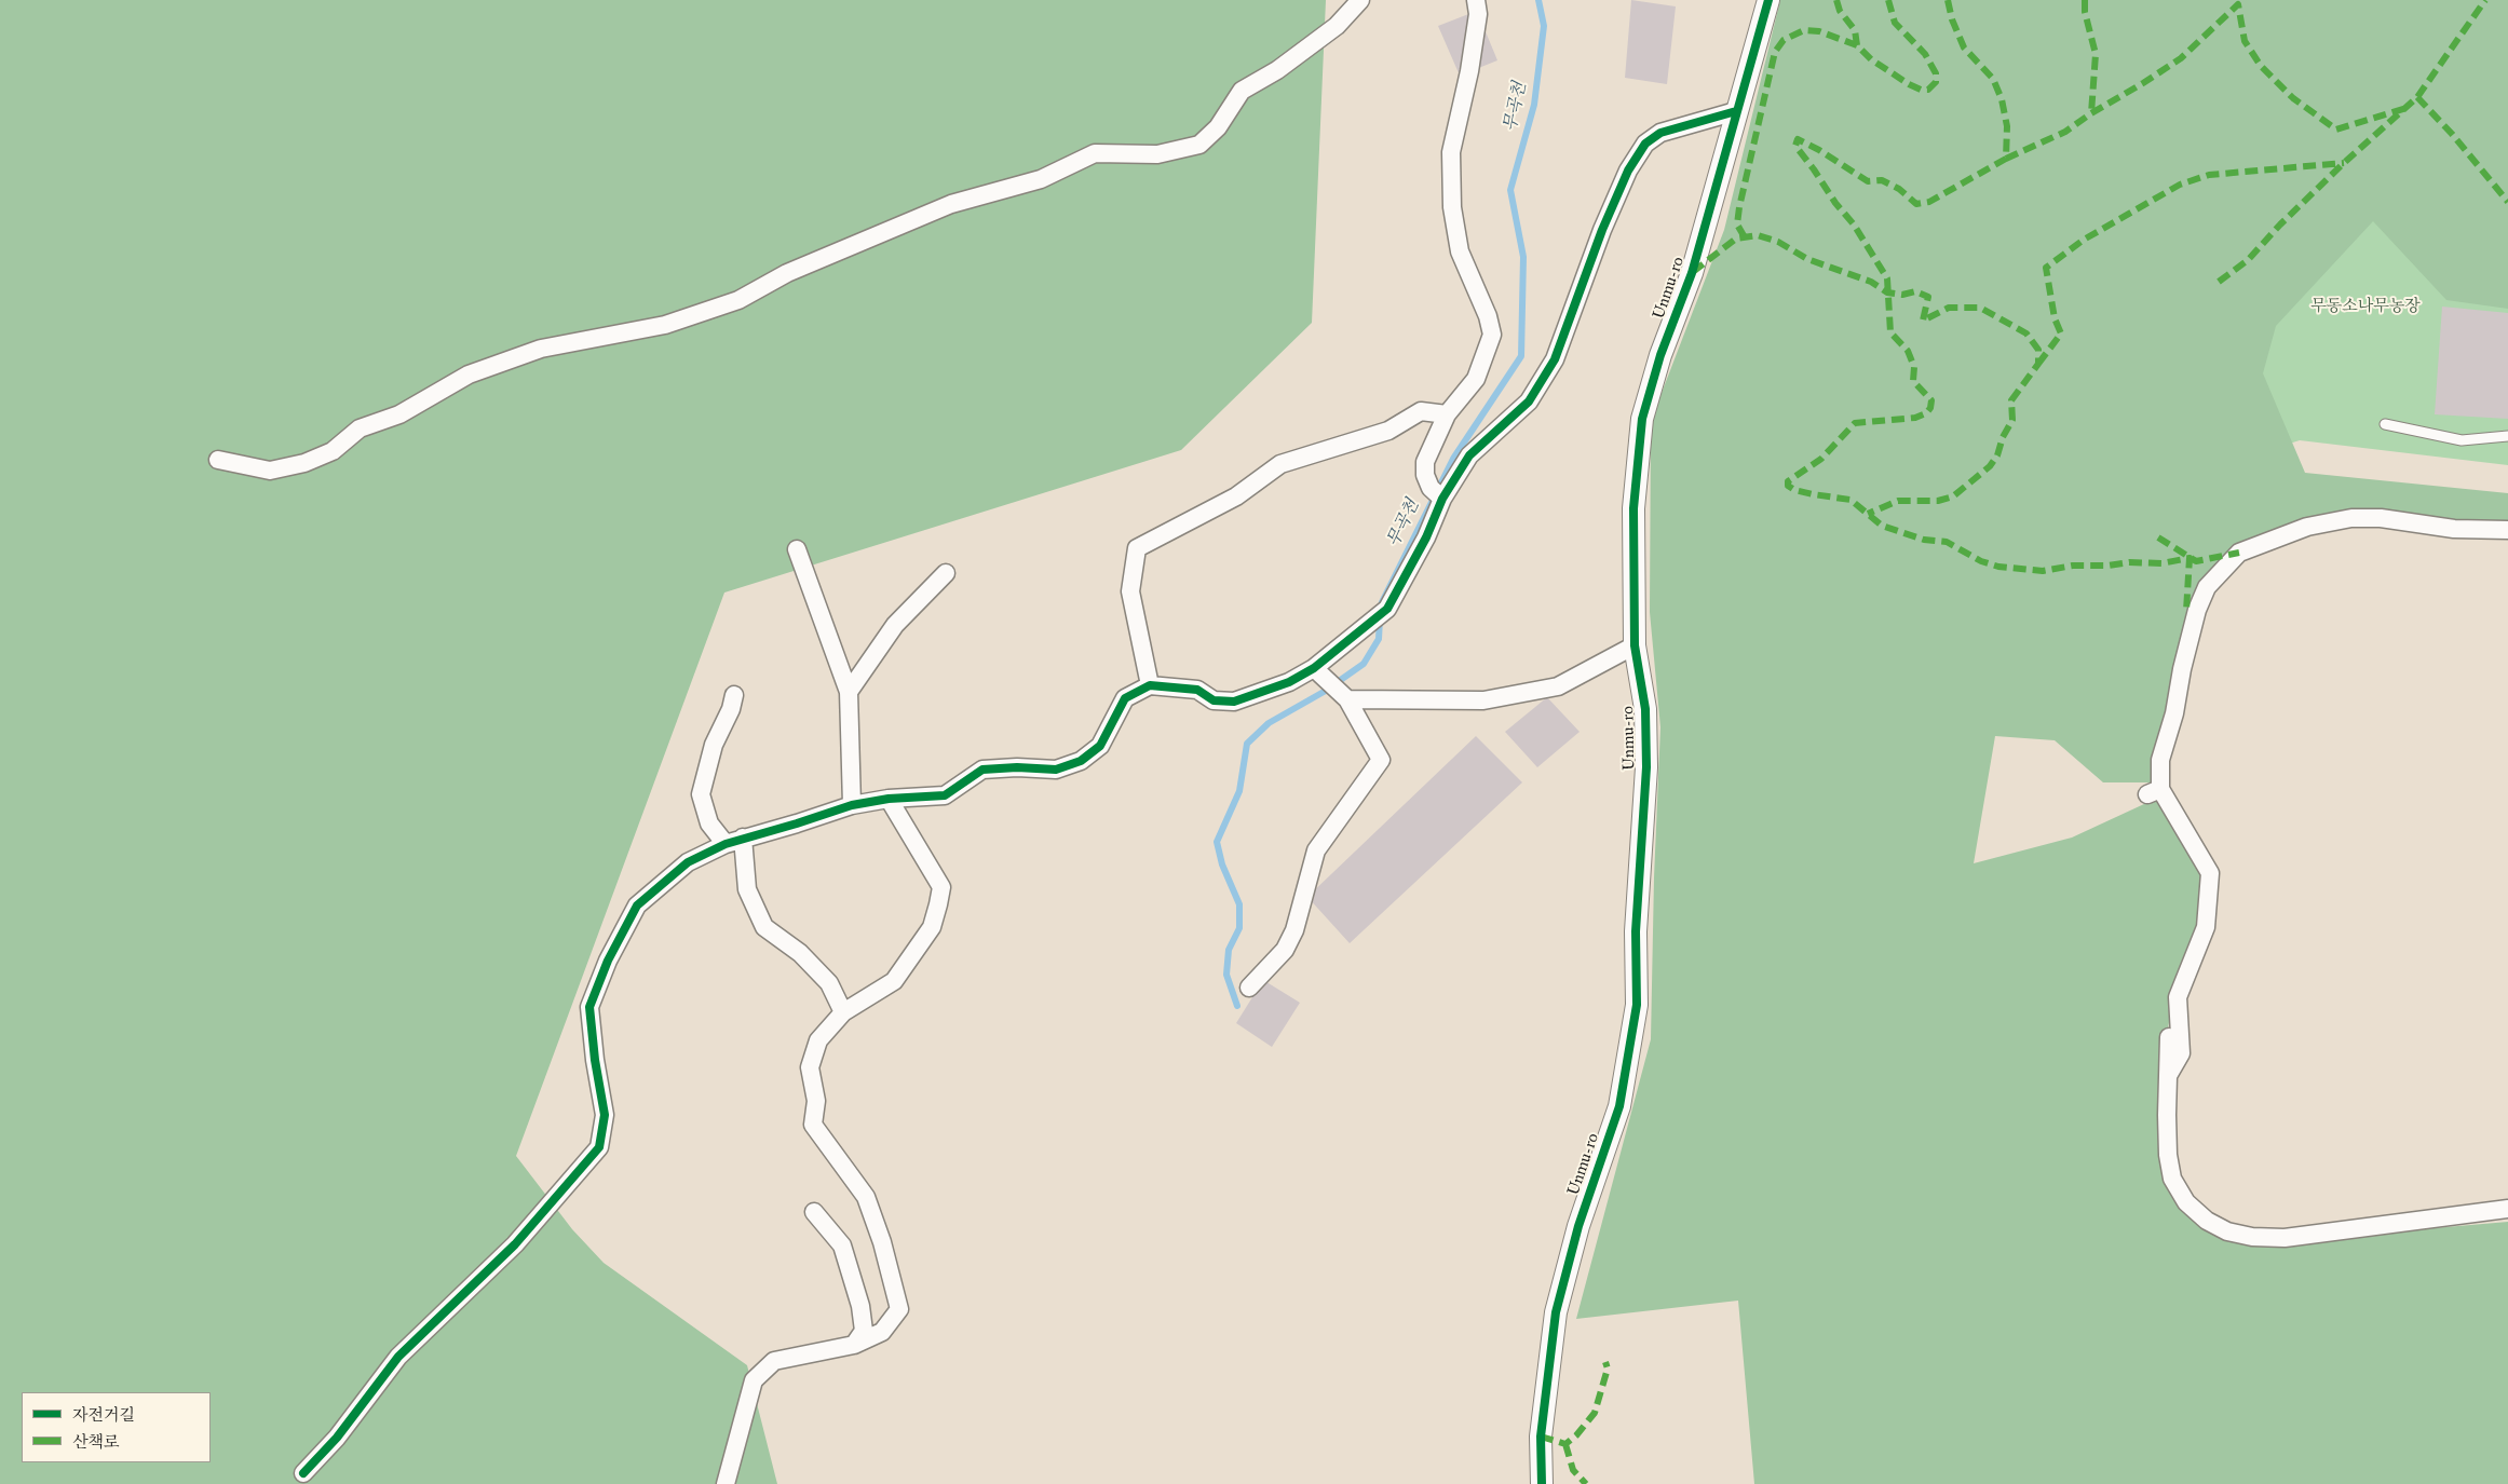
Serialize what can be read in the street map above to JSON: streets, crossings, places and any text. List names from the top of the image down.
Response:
{
  "streets": {
    "street": ["Unmu-ro"]
  },
  "water": ["무곡천"],
  "parks": ["무동소나무농장"],
  "legend": ["자전거길", "산책로"]
}
